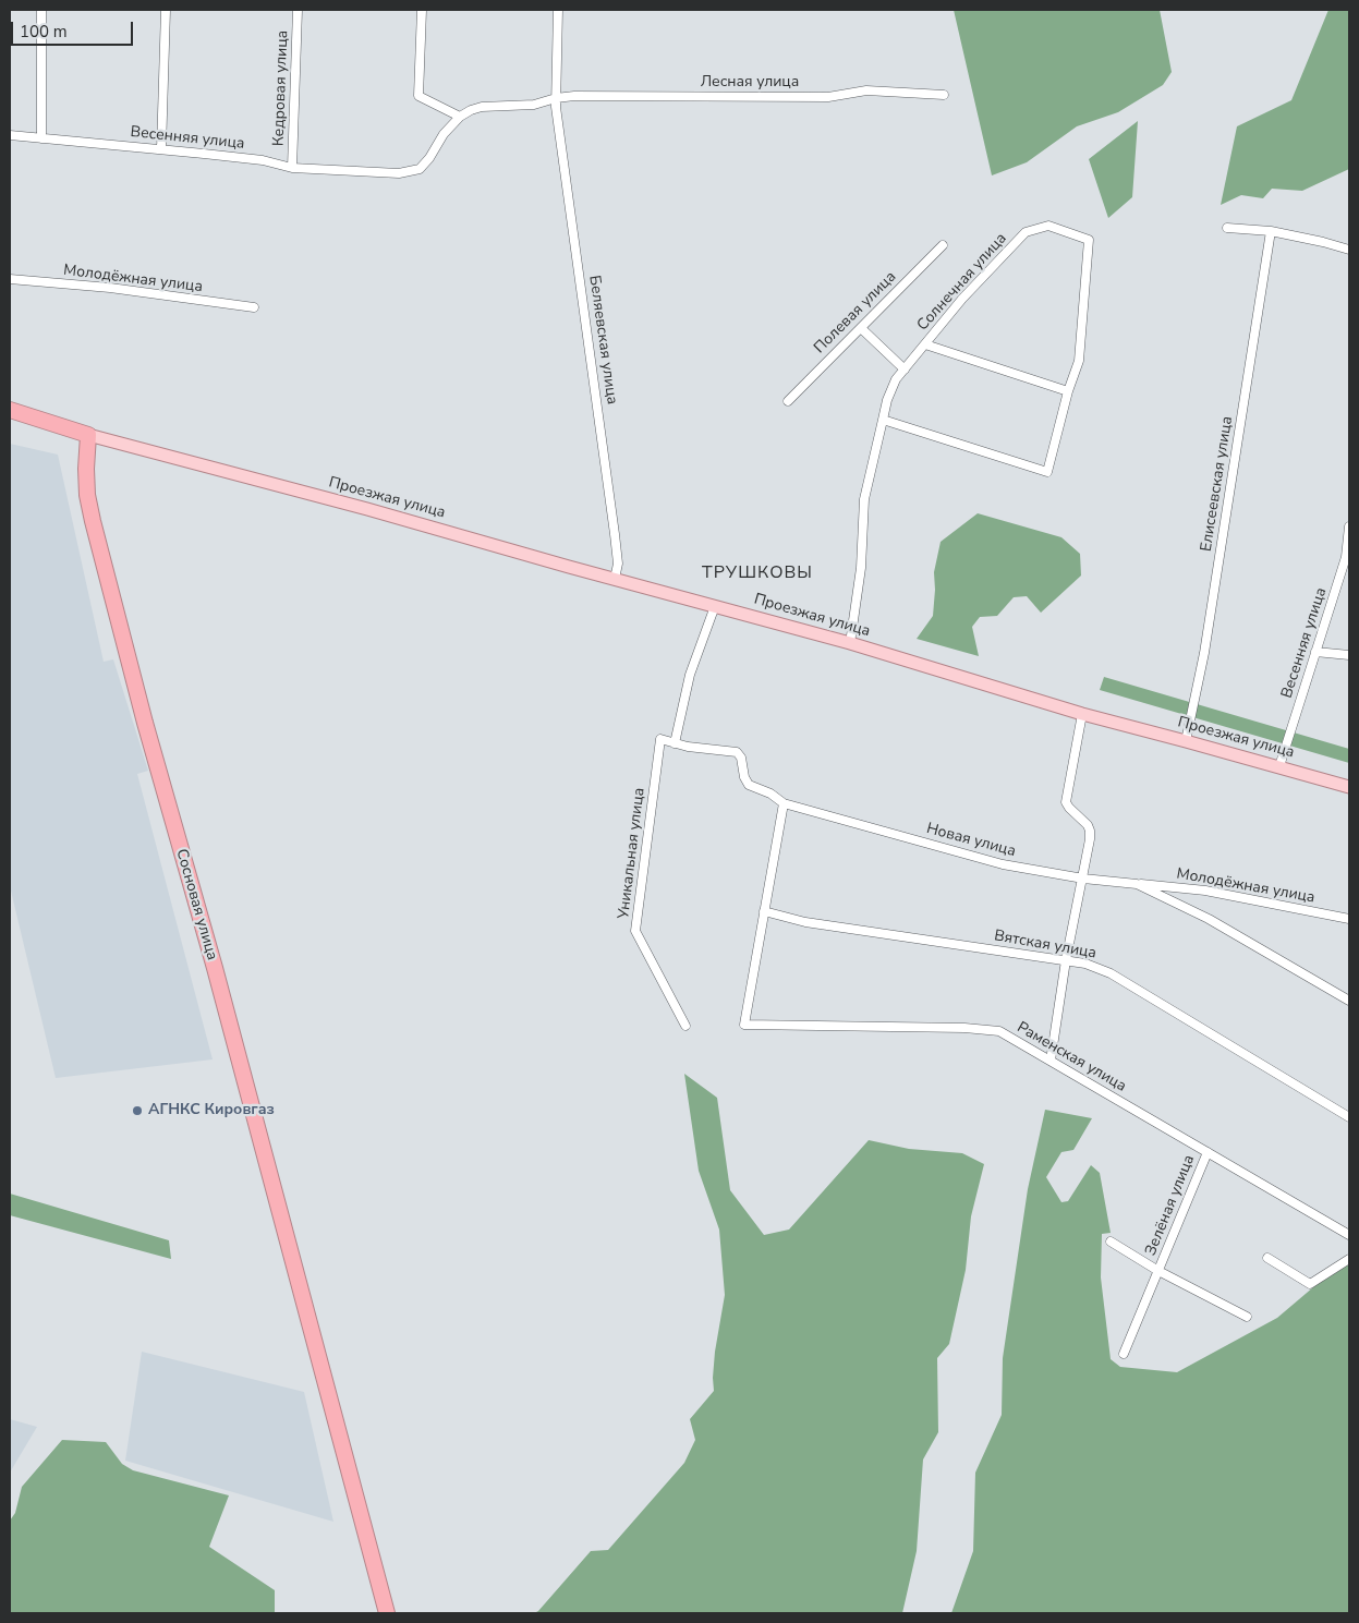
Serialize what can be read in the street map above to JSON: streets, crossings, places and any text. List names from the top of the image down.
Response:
{
  "streets": {
    "highway": ["Сосновая улица"],
    "main road": ["Проезжая улица"],
    "street": [
      "Лесная улица",
      "Кедровая улица",
      "Весенняя улица",
      "Молодёжная улица",
      "Солнечная улица",
      "Полевая улица",
      "Беляевская улица",
      "Елисеевская улица",
      "Новая улица",
      "Уникальная улица",
      "Вятская улица",
      "Раменская улица",
      "Зелёная улица"
    ]
  },
  "crossings": [
    ["Лесная улица", "Весенняя улица"],
    ["Лесная улица", "Беляевская улица"],
    ["Кедровая улица", "Весенняя улица"],
    ["Весенняя улица", "Проезжая улица"],
    ["Молодёжная улица", "Новая улица"],
    ["Солнечная улица", "Проезжая улица"],
    ["Беляевская улица", "Проезжая улица"],
    ["Елисеевская улица", "Проезжая улица"],
    ["Проезжая улица", "Сосновая улица"],
    ["Новая улица", "Уникальная улица"],
    ["Вятская улица", "Раменская улица"],
    ["Раменская улица", "Зелёная улица"]
  ],
  "districts": ["ТРУШКОВЫ"],
  "places": ["АГНКС Кировгаз"],
  "scale_bar": "100 m"
}
